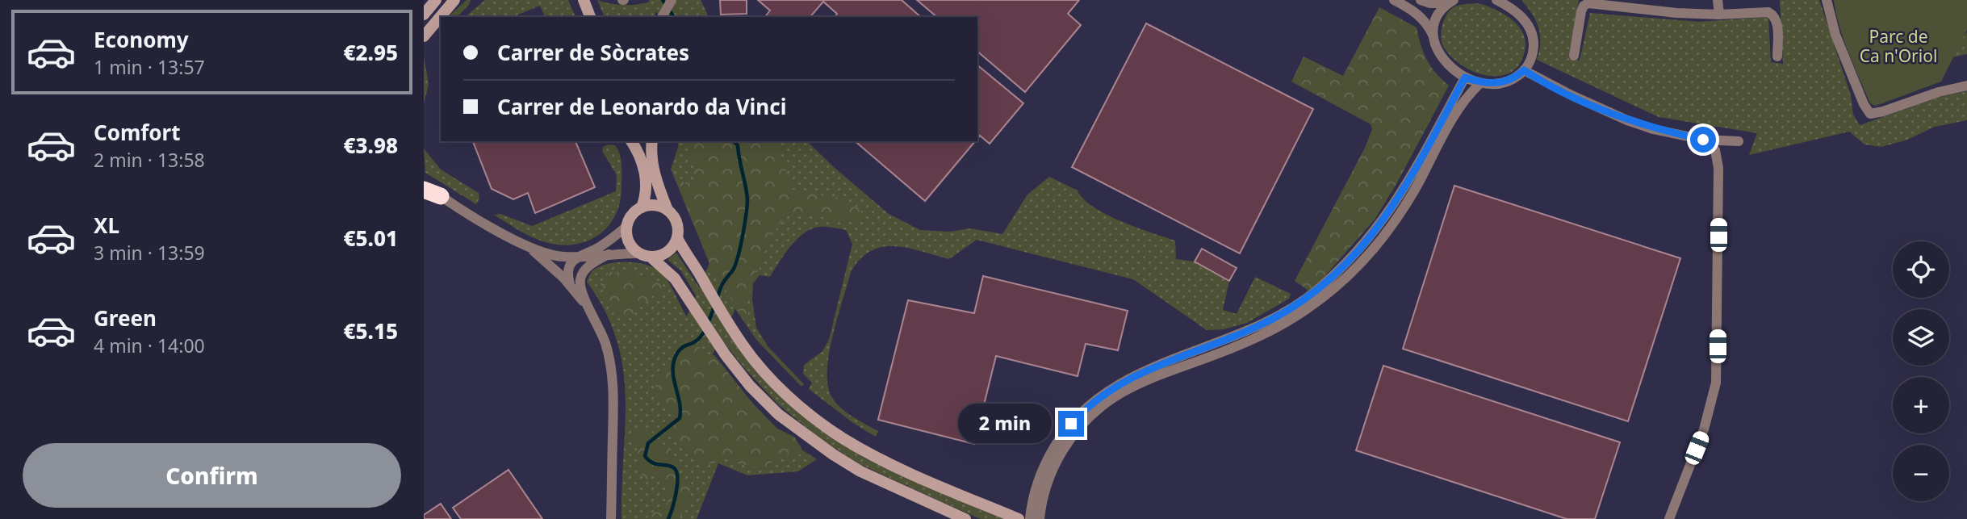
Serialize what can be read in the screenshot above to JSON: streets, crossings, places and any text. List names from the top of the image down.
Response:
{
  "parks": ["Parc de Ca n'Oriol"],
  "page": {
    "list": [
      {
        "name": "Economy",
        "note": "1 min · 13:57",
        "value": "€2.95"
      },
      {
        "name": "Comfort",
        "note": "2 min · 13:58",
        "value": "€3.98"
      },
      {
        "name": "XL",
        "note": "3 min · 13:59",
        "value": "€5.01"
      },
      {
        "name": "Green",
        "note": "4 min · 14:00",
        "value": "€5.15"
      }
    ],
    "banner": ["Carrer de Sòcrates", "Carrer de Leonardo da Vinci"],
    "map_buttons": ["+", "−"],
    "bubble": "2 min",
    "buttons": "Confirm"
  }
}
